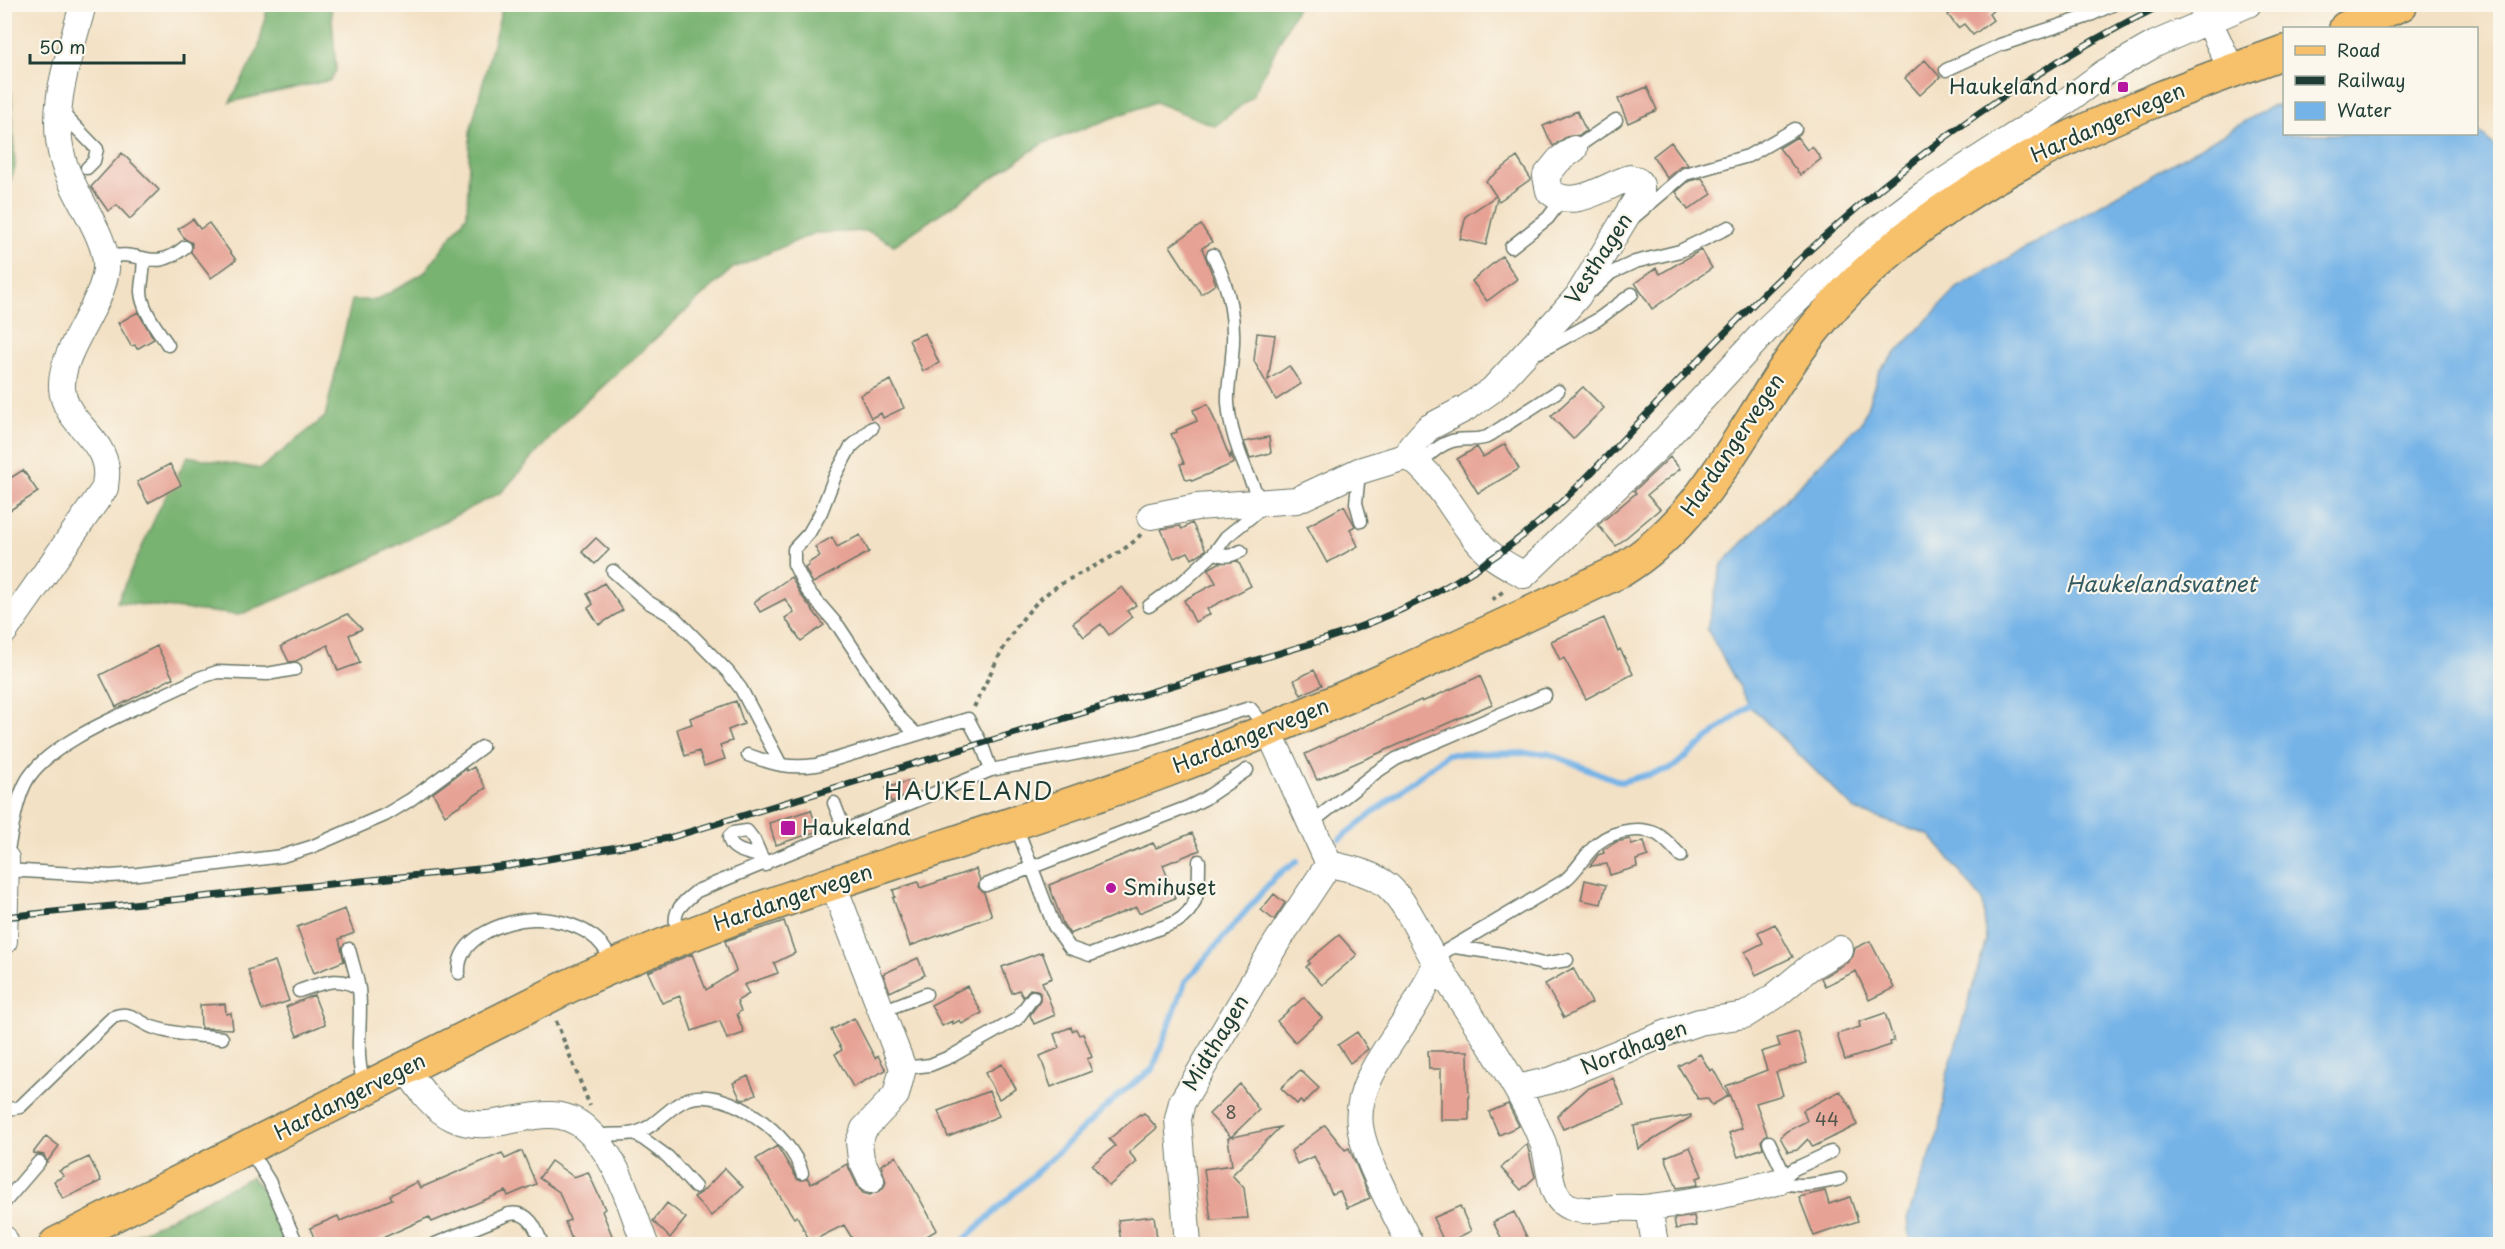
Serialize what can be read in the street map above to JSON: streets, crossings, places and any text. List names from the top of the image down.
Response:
{
  "streets": {
    "main road": ["Hardangervegen"],
    "street": ["Vesthagen", "Midthagen", "Nordhagen"]
  },
  "districts": ["HAUKELAND"],
  "water": ["Haukelandsvatnet"],
  "places": {
    "transit": ["Haukeland nord", "Haukeland"],
    "other": ["Smihuset"]
  },
  "house_numbers": ["8", "44"],
  "legend": ["Road", "Railway", "Water"],
  "scale_bar": "50 m"
}
